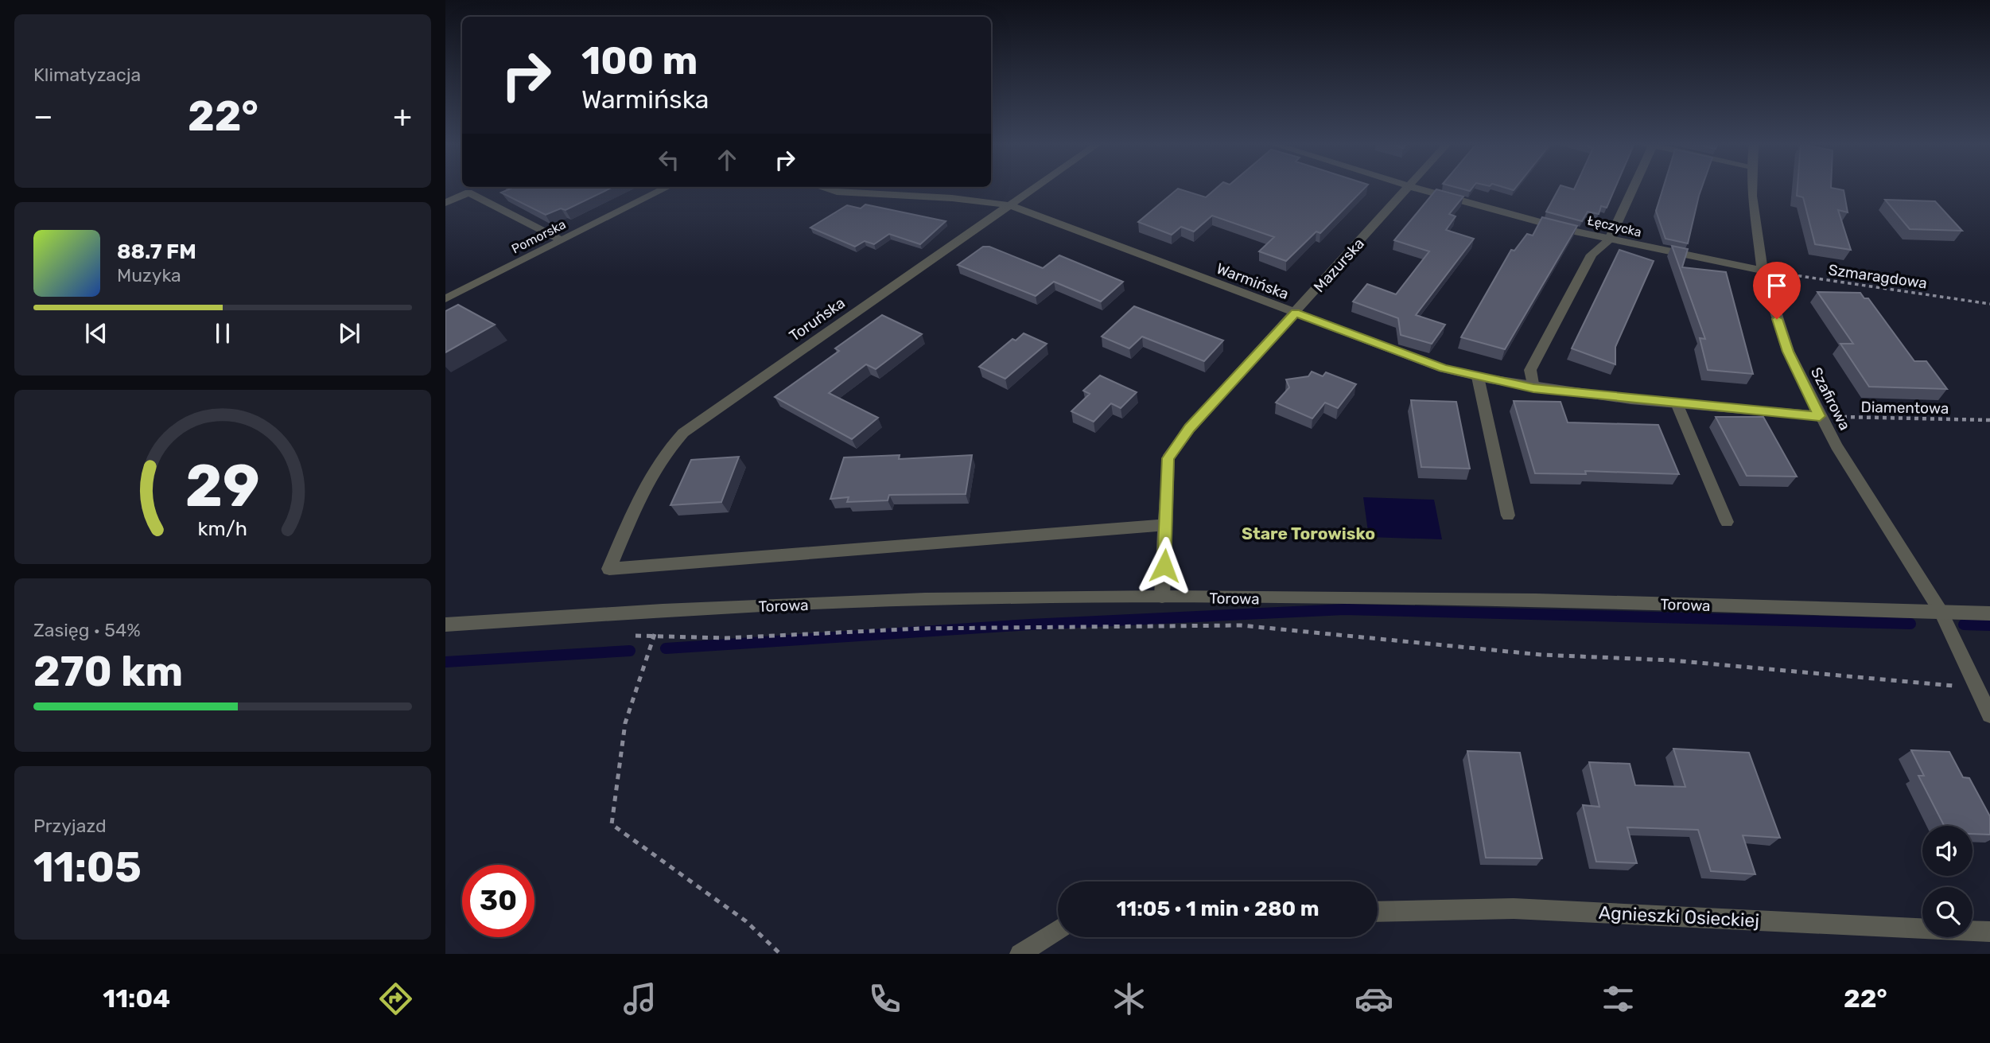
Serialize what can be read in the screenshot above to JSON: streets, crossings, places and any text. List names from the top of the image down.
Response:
{
  "streets": {
    "street": [
      "Łęczycka",
      "Pomorska",
      "Mazurska",
      "Warmińska",
      "Toruńska",
      "Szafirowa",
      "Torowa",
      "Agnieszki Osieckiej"
    ],
    "path": ["Szmaragdowa", "Diamentowa"]
  },
  "crossings": [
    ["Łęczycka", "Szmaragdowa"],
    ["Łęczycka", "Szafirowa"],
    ["Mazurska", "Warmińska"],
    ["Mazurska", "Toruńska"],
    ["Mazurska", "Torowa"],
    ["Szmaragdowa", "Szafirowa"],
    ["Warmińska", "Toruńska"],
    ["Warmińska", "Szafirowa"],
    ["Warmińska", "Diamentowa"],
    ["Szafirowa", "Diamentowa"],
    ["Szafirowa", "Torowa"]
  ],
  "districts": ["Stare Torowisko"],
  "page": {
    "tile": [
      "Klimatyzacja",
      ["Zasięg · 54%", "270 km"],
      ["Przyjazd", "11:05"]
    ],
    "turn": ["100 m", "Warmińska"],
    "heat": ["−", "22°", "+"],
    "song": ["88.7 FM", "Muzyka"],
    "limit": "30",
    "trip": "11:05 · 1 min · 280 m",
    "tabs": ["11:04", "22°"],
    "gauge": ["29", "km/h"]
  }
}
